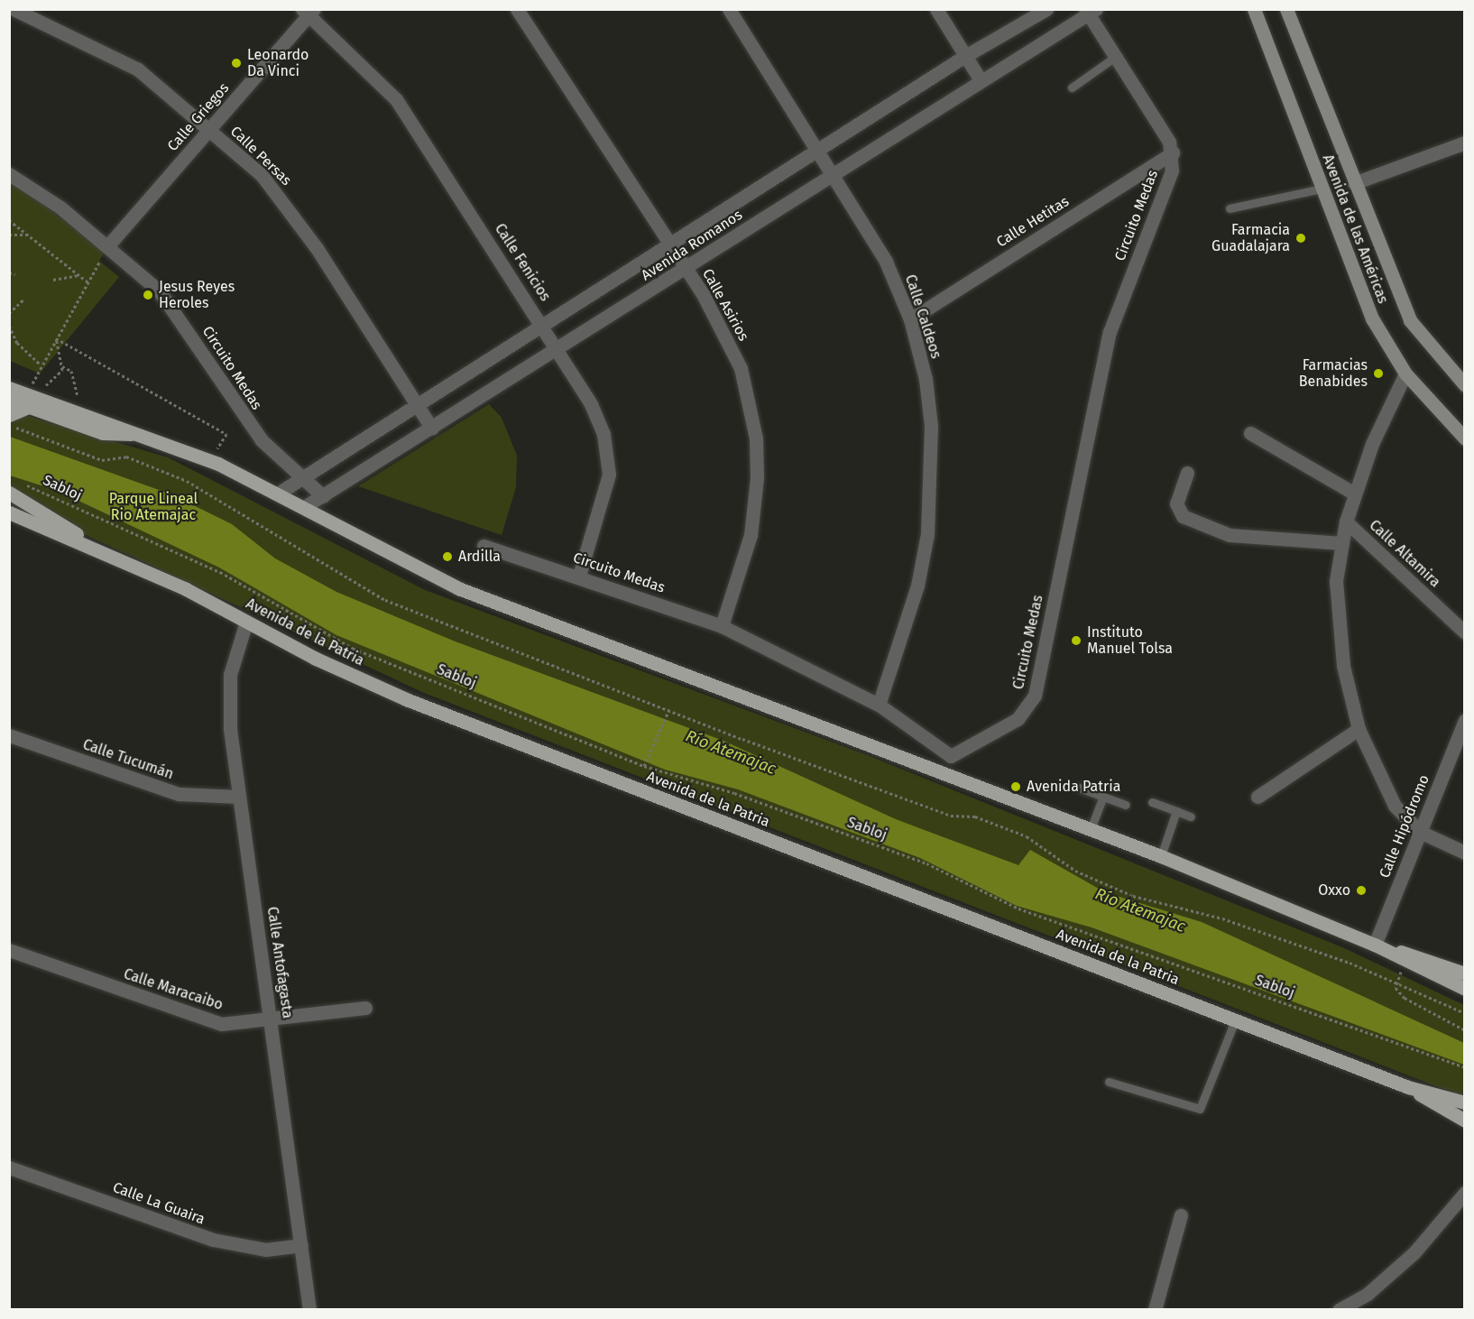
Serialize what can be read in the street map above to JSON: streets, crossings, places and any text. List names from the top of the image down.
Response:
{
  "streets": {
    "main road": ["Avenida de las Américas", "Avenida de la Patria"],
    "street": [
      "Calle Griegos",
      "Calle Persas",
      "Circuito Medas",
      "Calle Hetitas",
      "Avenida Romanos",
      "Calle Fenicios",
      "Calle Asirios",
      "Calle Caldeos",
      "Calle Altamira",
      "Calle Tucumán",
      "Calle Hipódromo",
      "Calle Antofagasta",
      "Calle Maracaibo",
      "Calle La Guaira"
    ],
    "path": ["Sabloj"]
  },
  "crossings": [
    ["Calle Griegos", "Calle Persas"],
    ["Calle Griegos", "Circuito Medas"],
    ["Calle Griegos", "Calle Fenicios"],
    ["Calle Persas", "Avenida Romanos"],
    ["Circuito Medas", "Calle Hetitas"],
    ["Circuito Medas", "Avenida Romanos"],
    ["Circuito Medas", "Calle Fenicios"],
    ["Circuito Medas", "Calle Asirios"],
    ["Circuito Medas", "Calle Caldeos"],
    ["Calle Hetitas", "Calle Caldeos"],
    ["Avenida Romanos", "Calle Fenicios"],
    ["Avenida Romanos", "Calle Asirios"],
    ["Avenida Romanos", "Calle Caldeos"],
    ["Avenida de la Patria", "Calle Antofagasta"],
    ["Calle Tucumán", "Calle Antofagasta"],
    ["Calle Antofagasta", "Calle Maracaibo"],
    ["Calle Antofagasta", "Calle La Guaira"]
  ],
  "water": ["Río Atemajac"],
  "parks": ["Parque Lineal Rio Atemajac"],
  "places": [
    "Leonardo Da Vinci",
    "Farmacia Guadalajara",
    "Jesus Reyes Heroles",
    "Farmacias Benabides",
    "Ardilla",
    "Instituto Manuel Tolsa",
    "Avenida Patria",
    "Oxxo"
  ]
}
